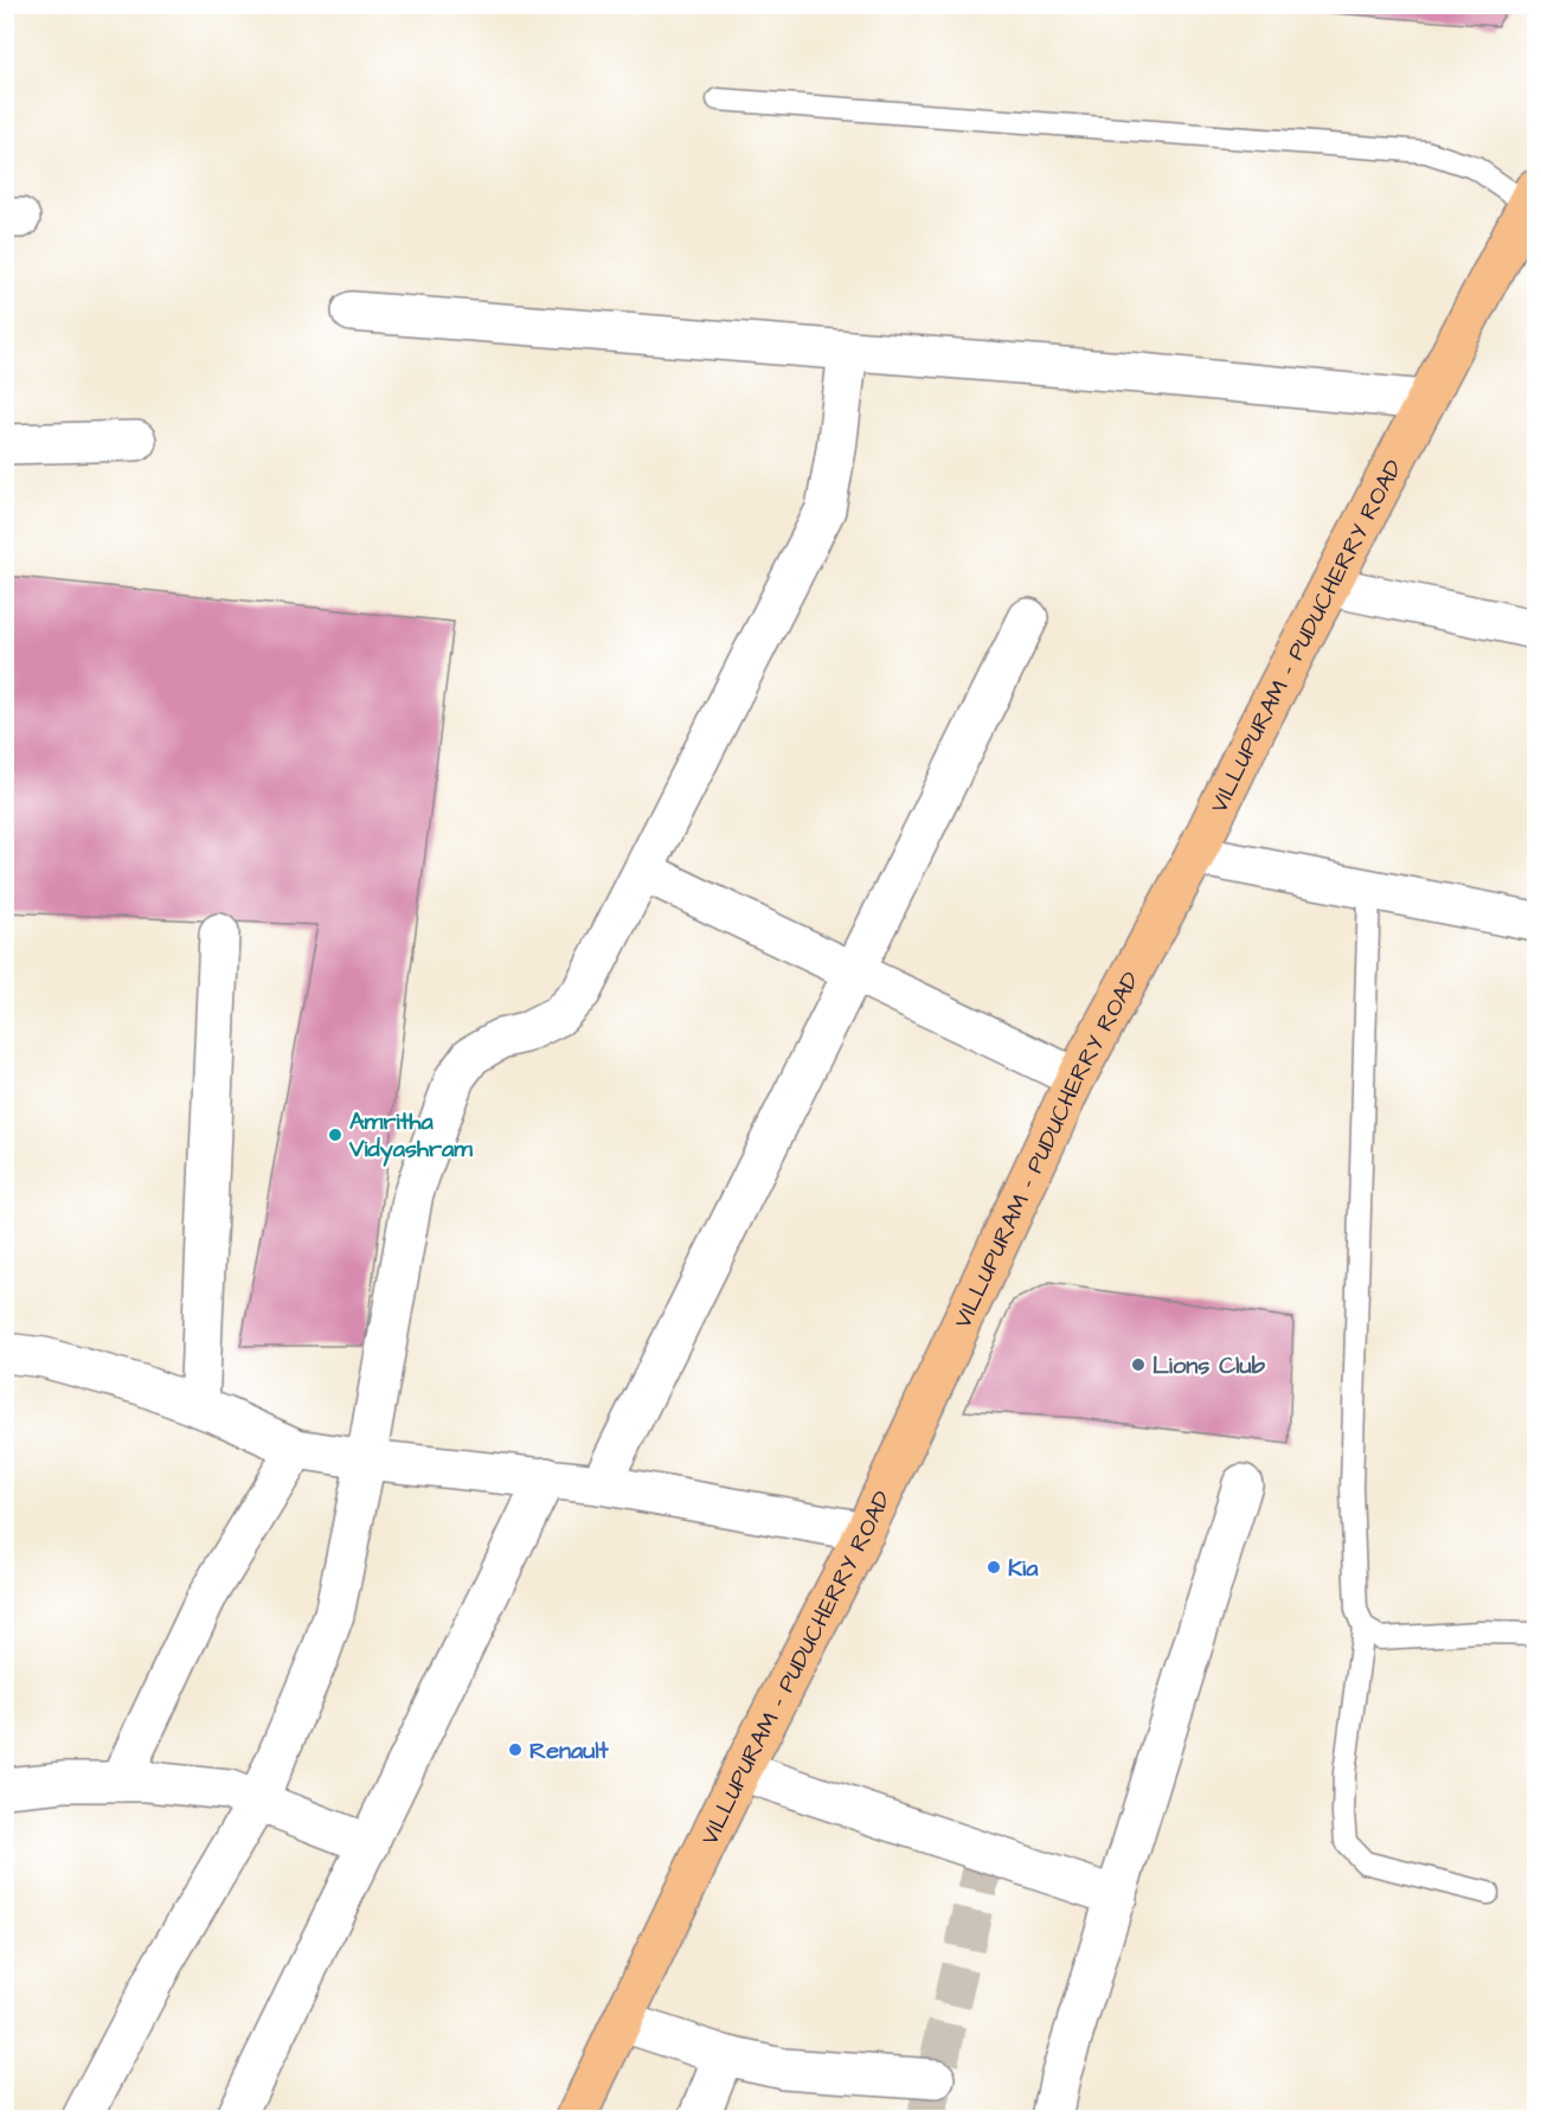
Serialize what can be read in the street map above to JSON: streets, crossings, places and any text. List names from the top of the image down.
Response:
{
  "streets": {
    "highway": ["VILLUPURAM - PUDUCHERRY ROAD"]
  },
  "places": [
    "Amritha Vidyashram",
    "Lions Club",
    "Kia",
    "Renault"
  ]
}
